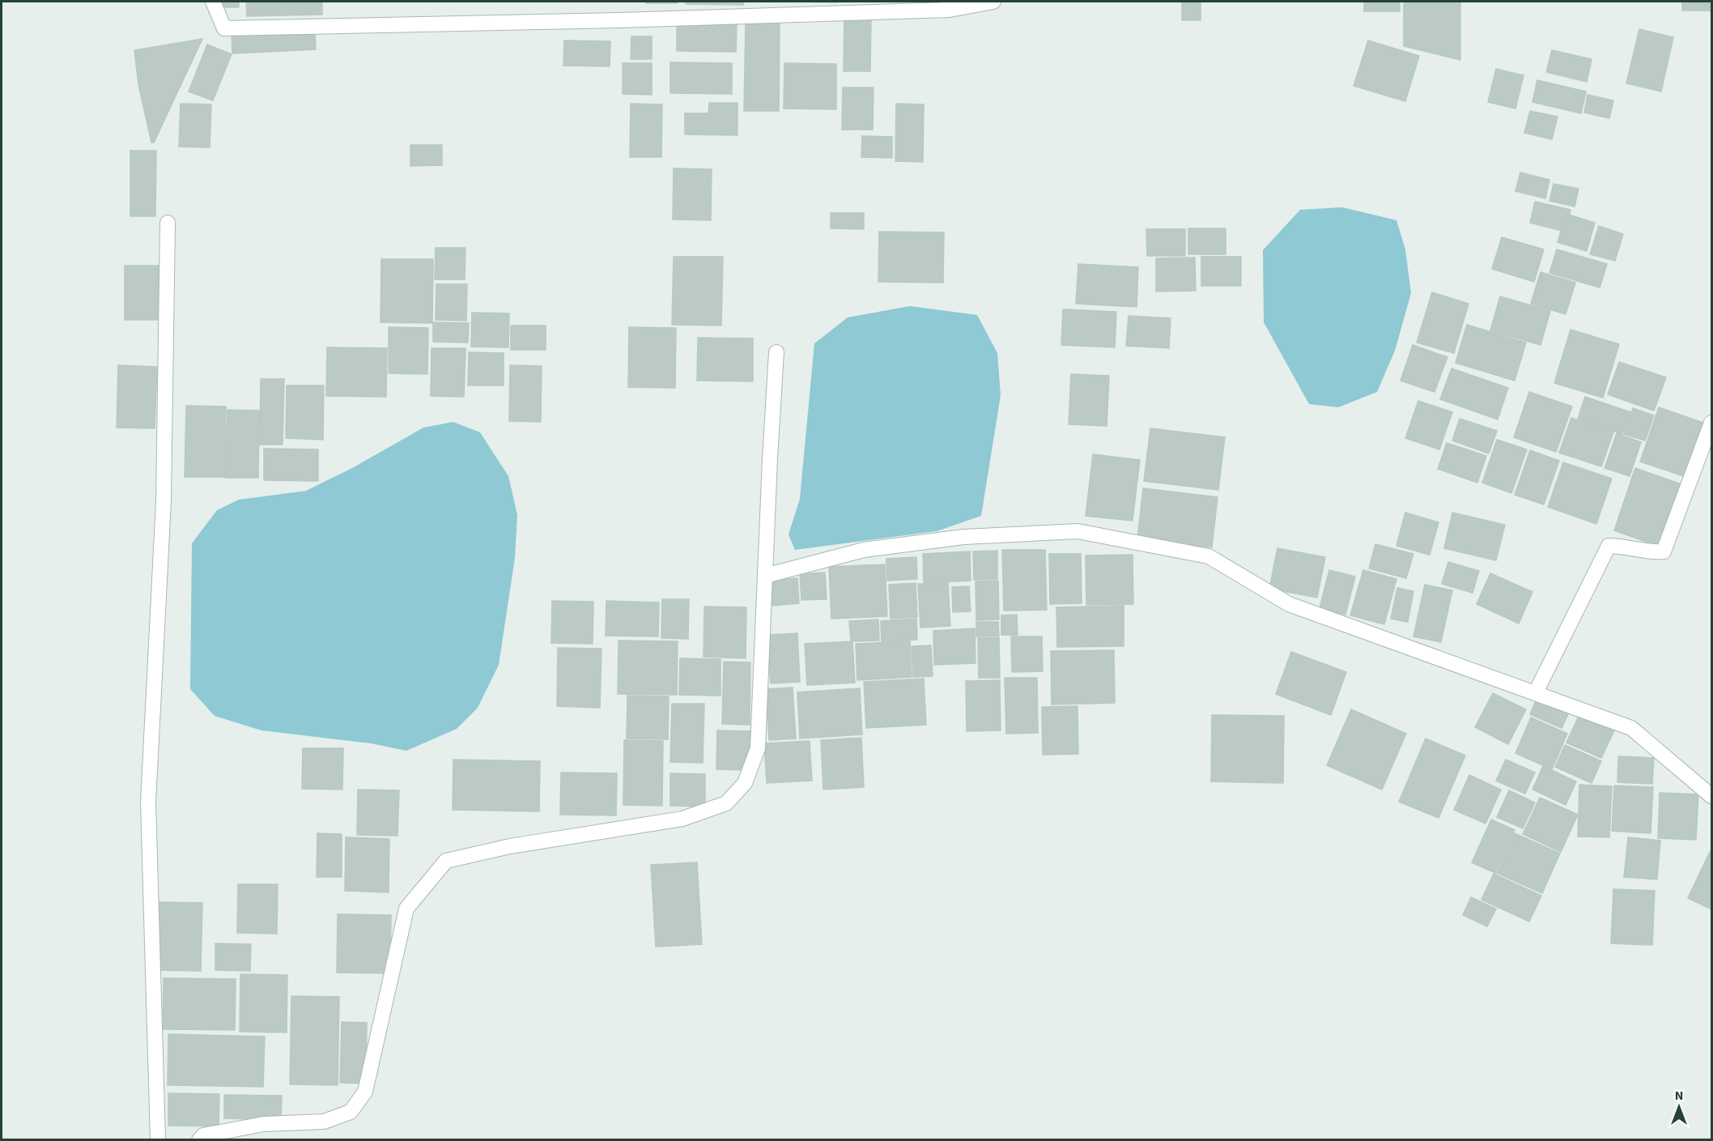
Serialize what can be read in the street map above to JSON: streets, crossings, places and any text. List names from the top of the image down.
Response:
{
  "north": "top"
}
